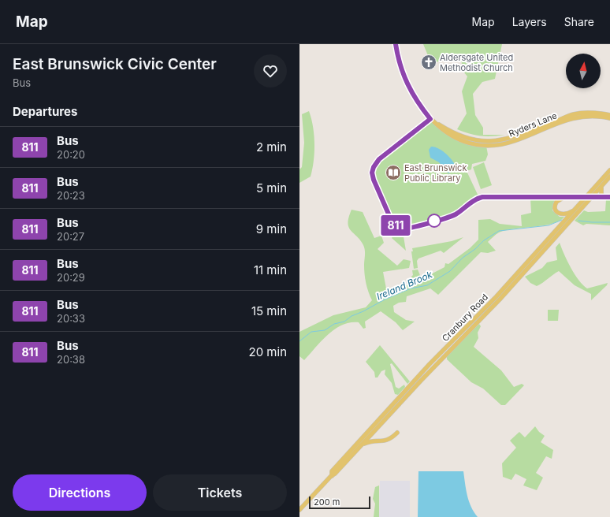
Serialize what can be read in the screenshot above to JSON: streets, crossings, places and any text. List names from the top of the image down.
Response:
{
  "streets": {
    "main road": ["Ryders Lane", "Cranbury Road"]
  },
  "water": ["Ireland Brook"],
  "places": {
    "church": ["Aldersgate United Methodist Church"],
    "library": ["East Brunswick Public Library"]
  },
  "lines": ["bus line 811"],
  "scale_bar": "200 m",
  "north": "top",
  "page": {
    "header": "Map",
    "nav": ["Map", "Layers", "Share"],
    "heading": [
      ["East Brunswick Civic Center", "Bus"],
      "Departures"
    ],
    "on_map": "811",
    "list": [
      {
        "mark": "811",
        "name": "Bus",
        "note": "20:20",
        "value": "2 min"
      },
      {
        "mark": "811",
        "name": "Bus",
        "note": "20:23",
        "value": "5 min"
      },
      {
        "mark": "811",
        "name": "Bus",
        "note": "20:27",
        "value": "9 min"
      },
      {
        "mark": "811",
        "name": "Bus",
        "note": "20:29",
        "value": "11 min"
      },
      {
        "mark": "811",
        "name": "Bus",
        "note": "20:33",
        "value": "15 min"
      },
      {
        "mark": "811",
        "name": "Bus",
        "note": "20:38",
        "value": "20 min"
      }
    ],
    "buttons": ["Directions", "Tickets"],
    "scale": "200 m"
  }
}
